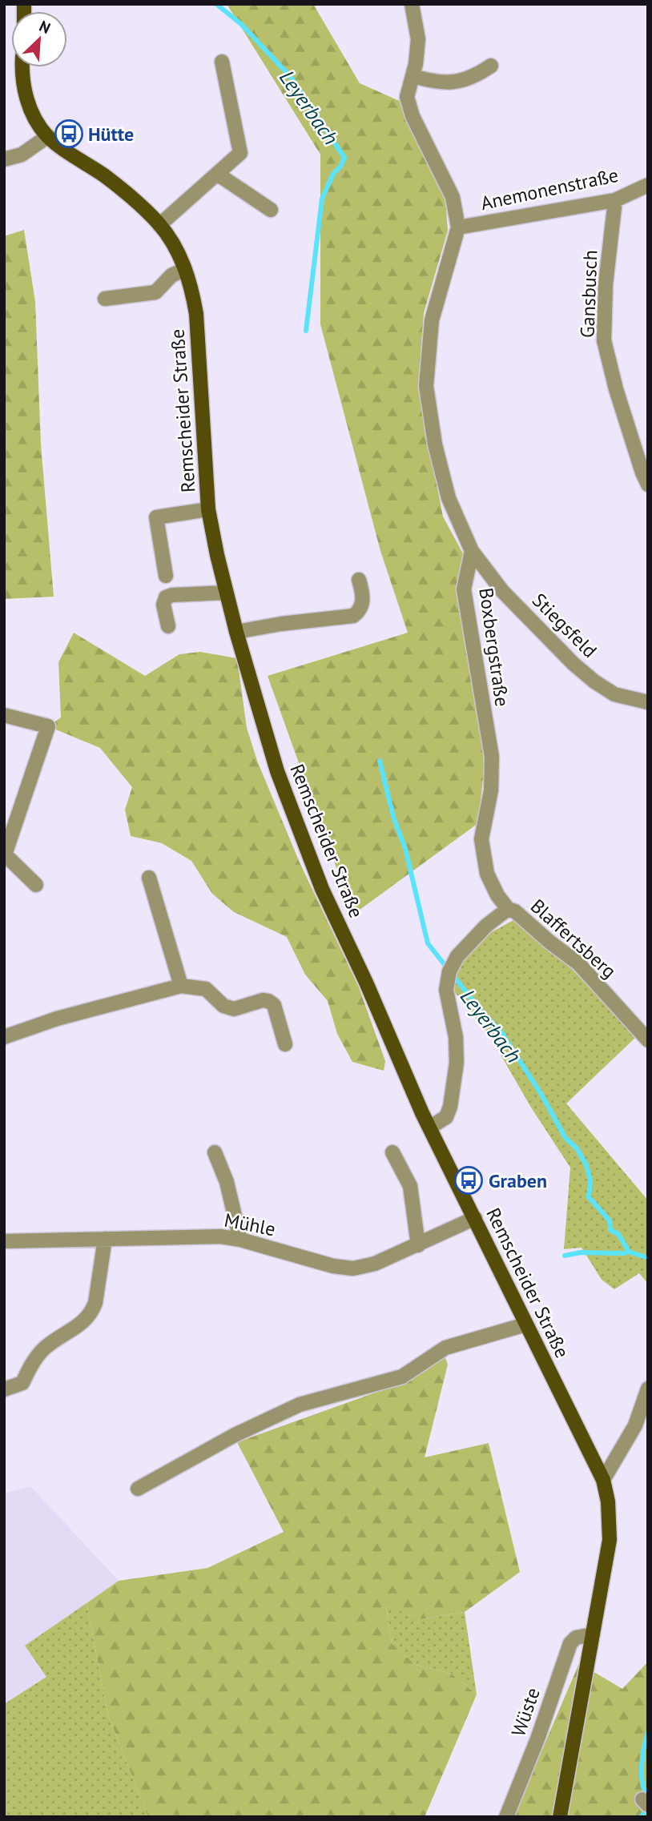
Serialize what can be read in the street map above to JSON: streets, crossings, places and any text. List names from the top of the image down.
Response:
{
  "streets": {
    "main road": ["Remscheider Straße"],
    "street": [
      "Anemonenstraße",
      "Gansbusch",
      "Stiegsfeld",
      "Boxbergstraße",
      "Blaffertsberg",
      "Mühle",
      "Wüste"
    ]
  },
  "crossings": [
    ["Anemonenstraße", "Gansbusch"],
    ["Remscheider Straße", "Blaffertsberg"],
    ["Remscheider Straße", "Mühle"],
    ["Remscheider Straße", "Wüste"],
    ["Stiegsfeld", "Boxbergstraße"],
    ["Boxbergstraße", "Blaffertsberg"]
  ],
  "water": ["Leyerbach"],
  "places": {
    "bus stop": ["Hütte", "Graben"]
  },
  "north": "top right"
}
